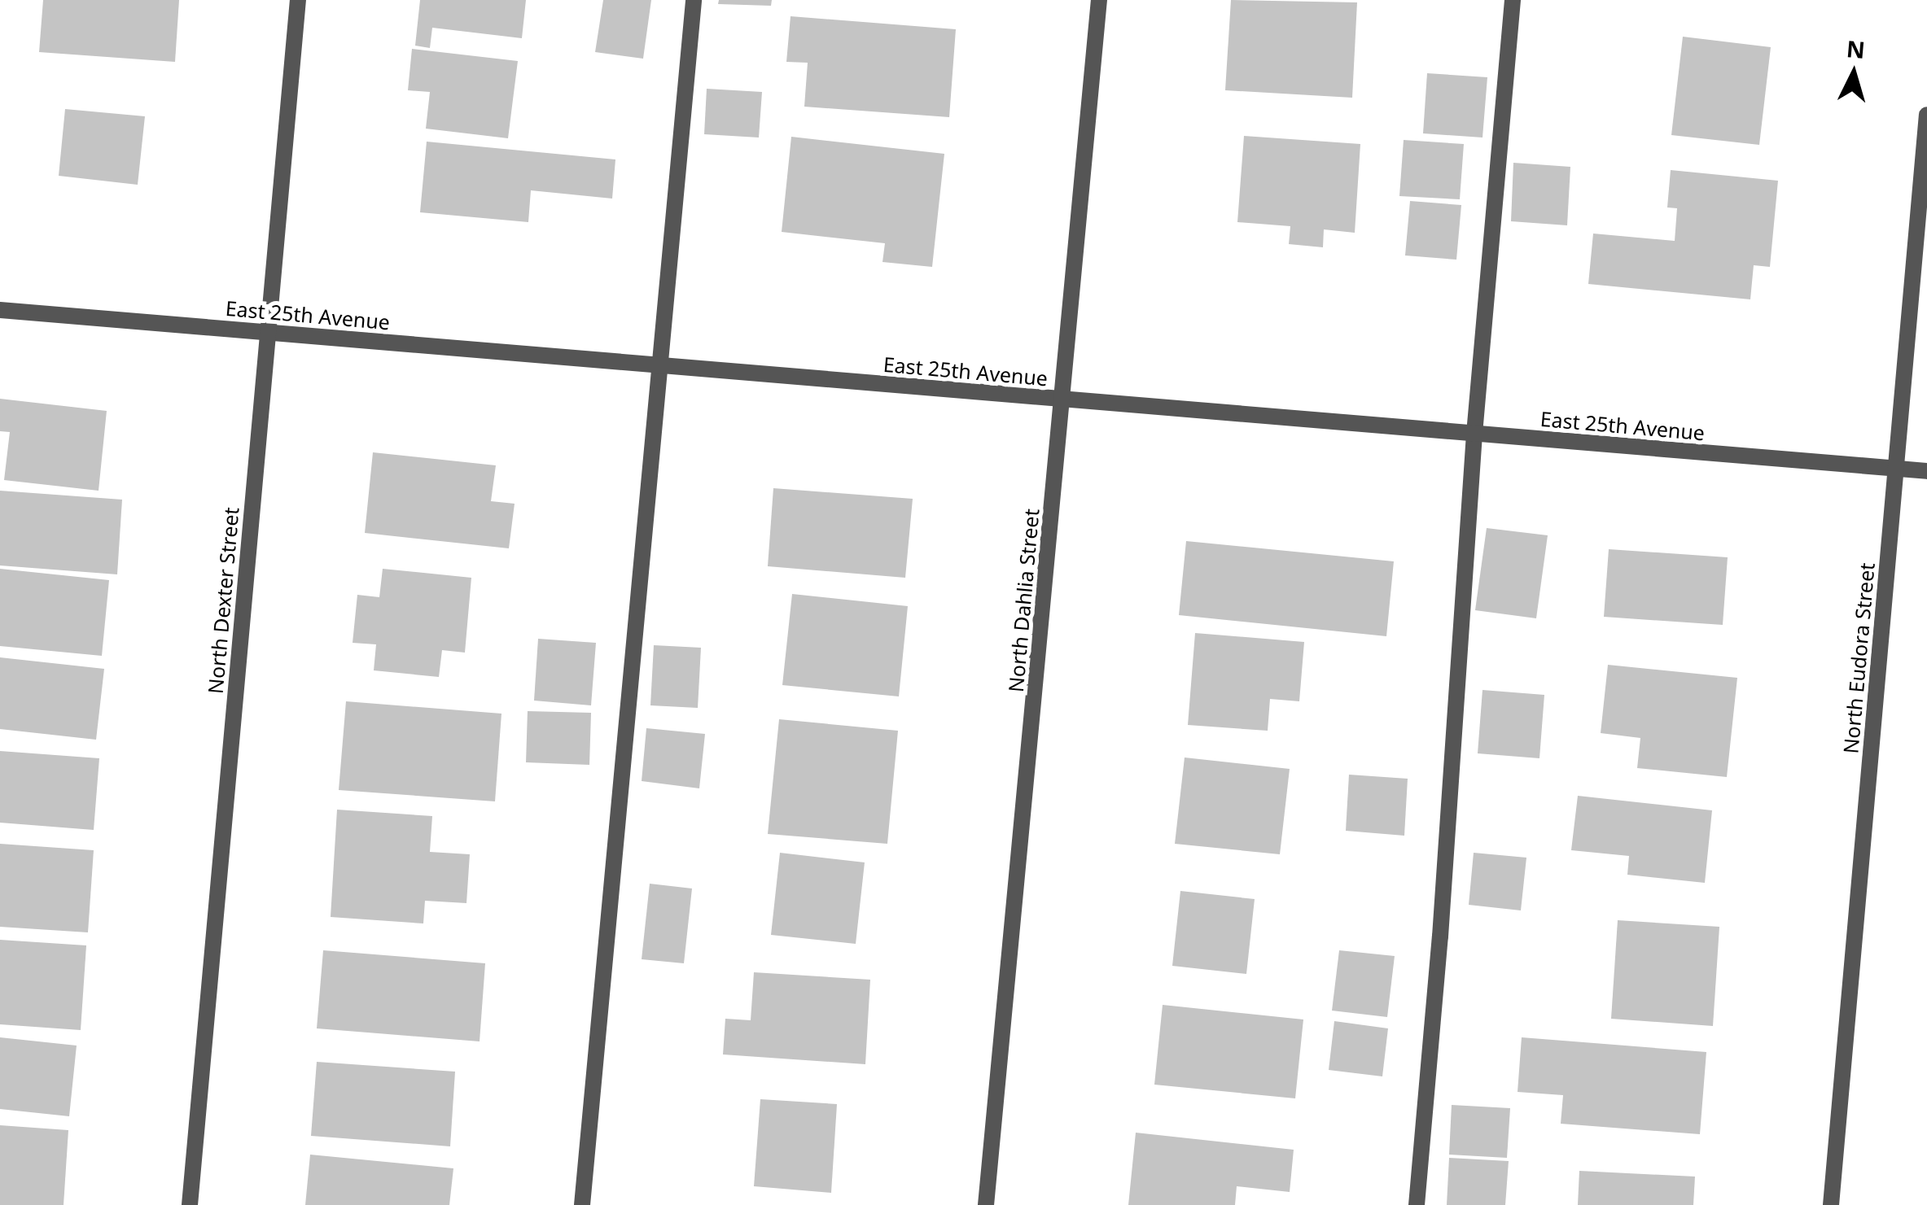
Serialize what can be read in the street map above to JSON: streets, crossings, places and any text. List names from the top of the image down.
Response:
{
  "streets": {
    "street": [
      "East 25th Avenue",
      "North Dexter Street",
      "North Dahlia Street",
      "North Eudora Street"
    ]
  },
  "crossings": [
    ["East 25th Avenue", "North Dexter Street"],
    ["East 25th Avenue", "North Dahlia Street"],
    ["East 25th Avenue", "North Eudora Street"]
  ],
  "north": "top"
}
